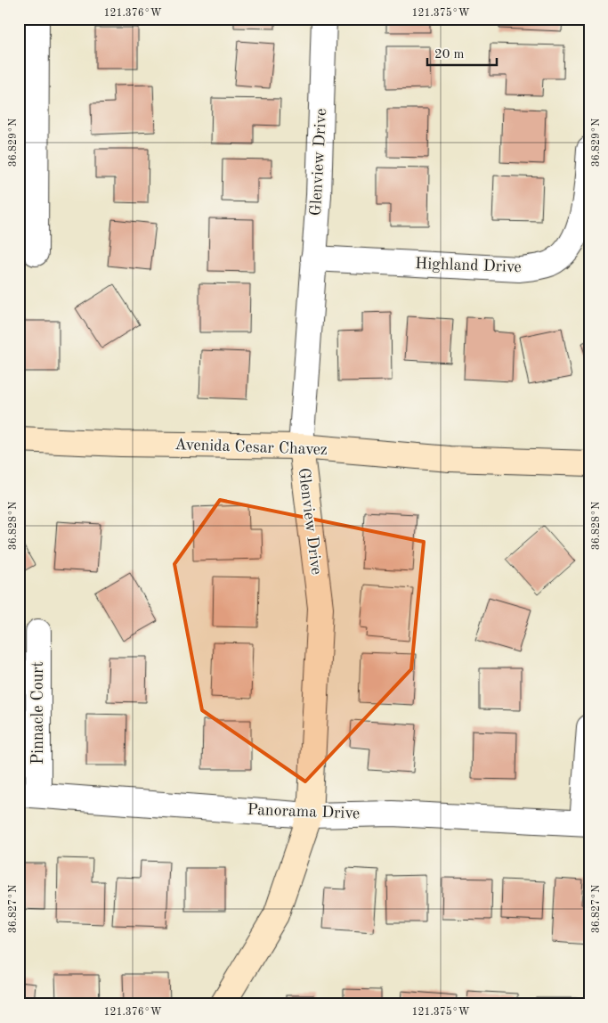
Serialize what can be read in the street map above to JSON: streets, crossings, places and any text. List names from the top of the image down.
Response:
{
  "streets": {
    "street": [
      "Glenview Drive",
      "Highland Drive",
      "Avenida Cesar Chavez",
      "Pinnacle Court",
      "Panorama Drive"
    ]
  },
  "crossings": [
    ["Glenview Drive", "Highland Drive"],
    ["Glenview Drive", "Avenida Cesar Chavez"],
    ["Glenview Drive", "Panorama Drive"],
    ["Pinnacle Court", "Panorama Drive"]
  ],
  "scale_bar": "20 m",
  "coordinates": [
    "121.376°W",
    "121.375°W",
    "36.829°N",
    "36.828°N",
    "36.827°N"
  ]
}
